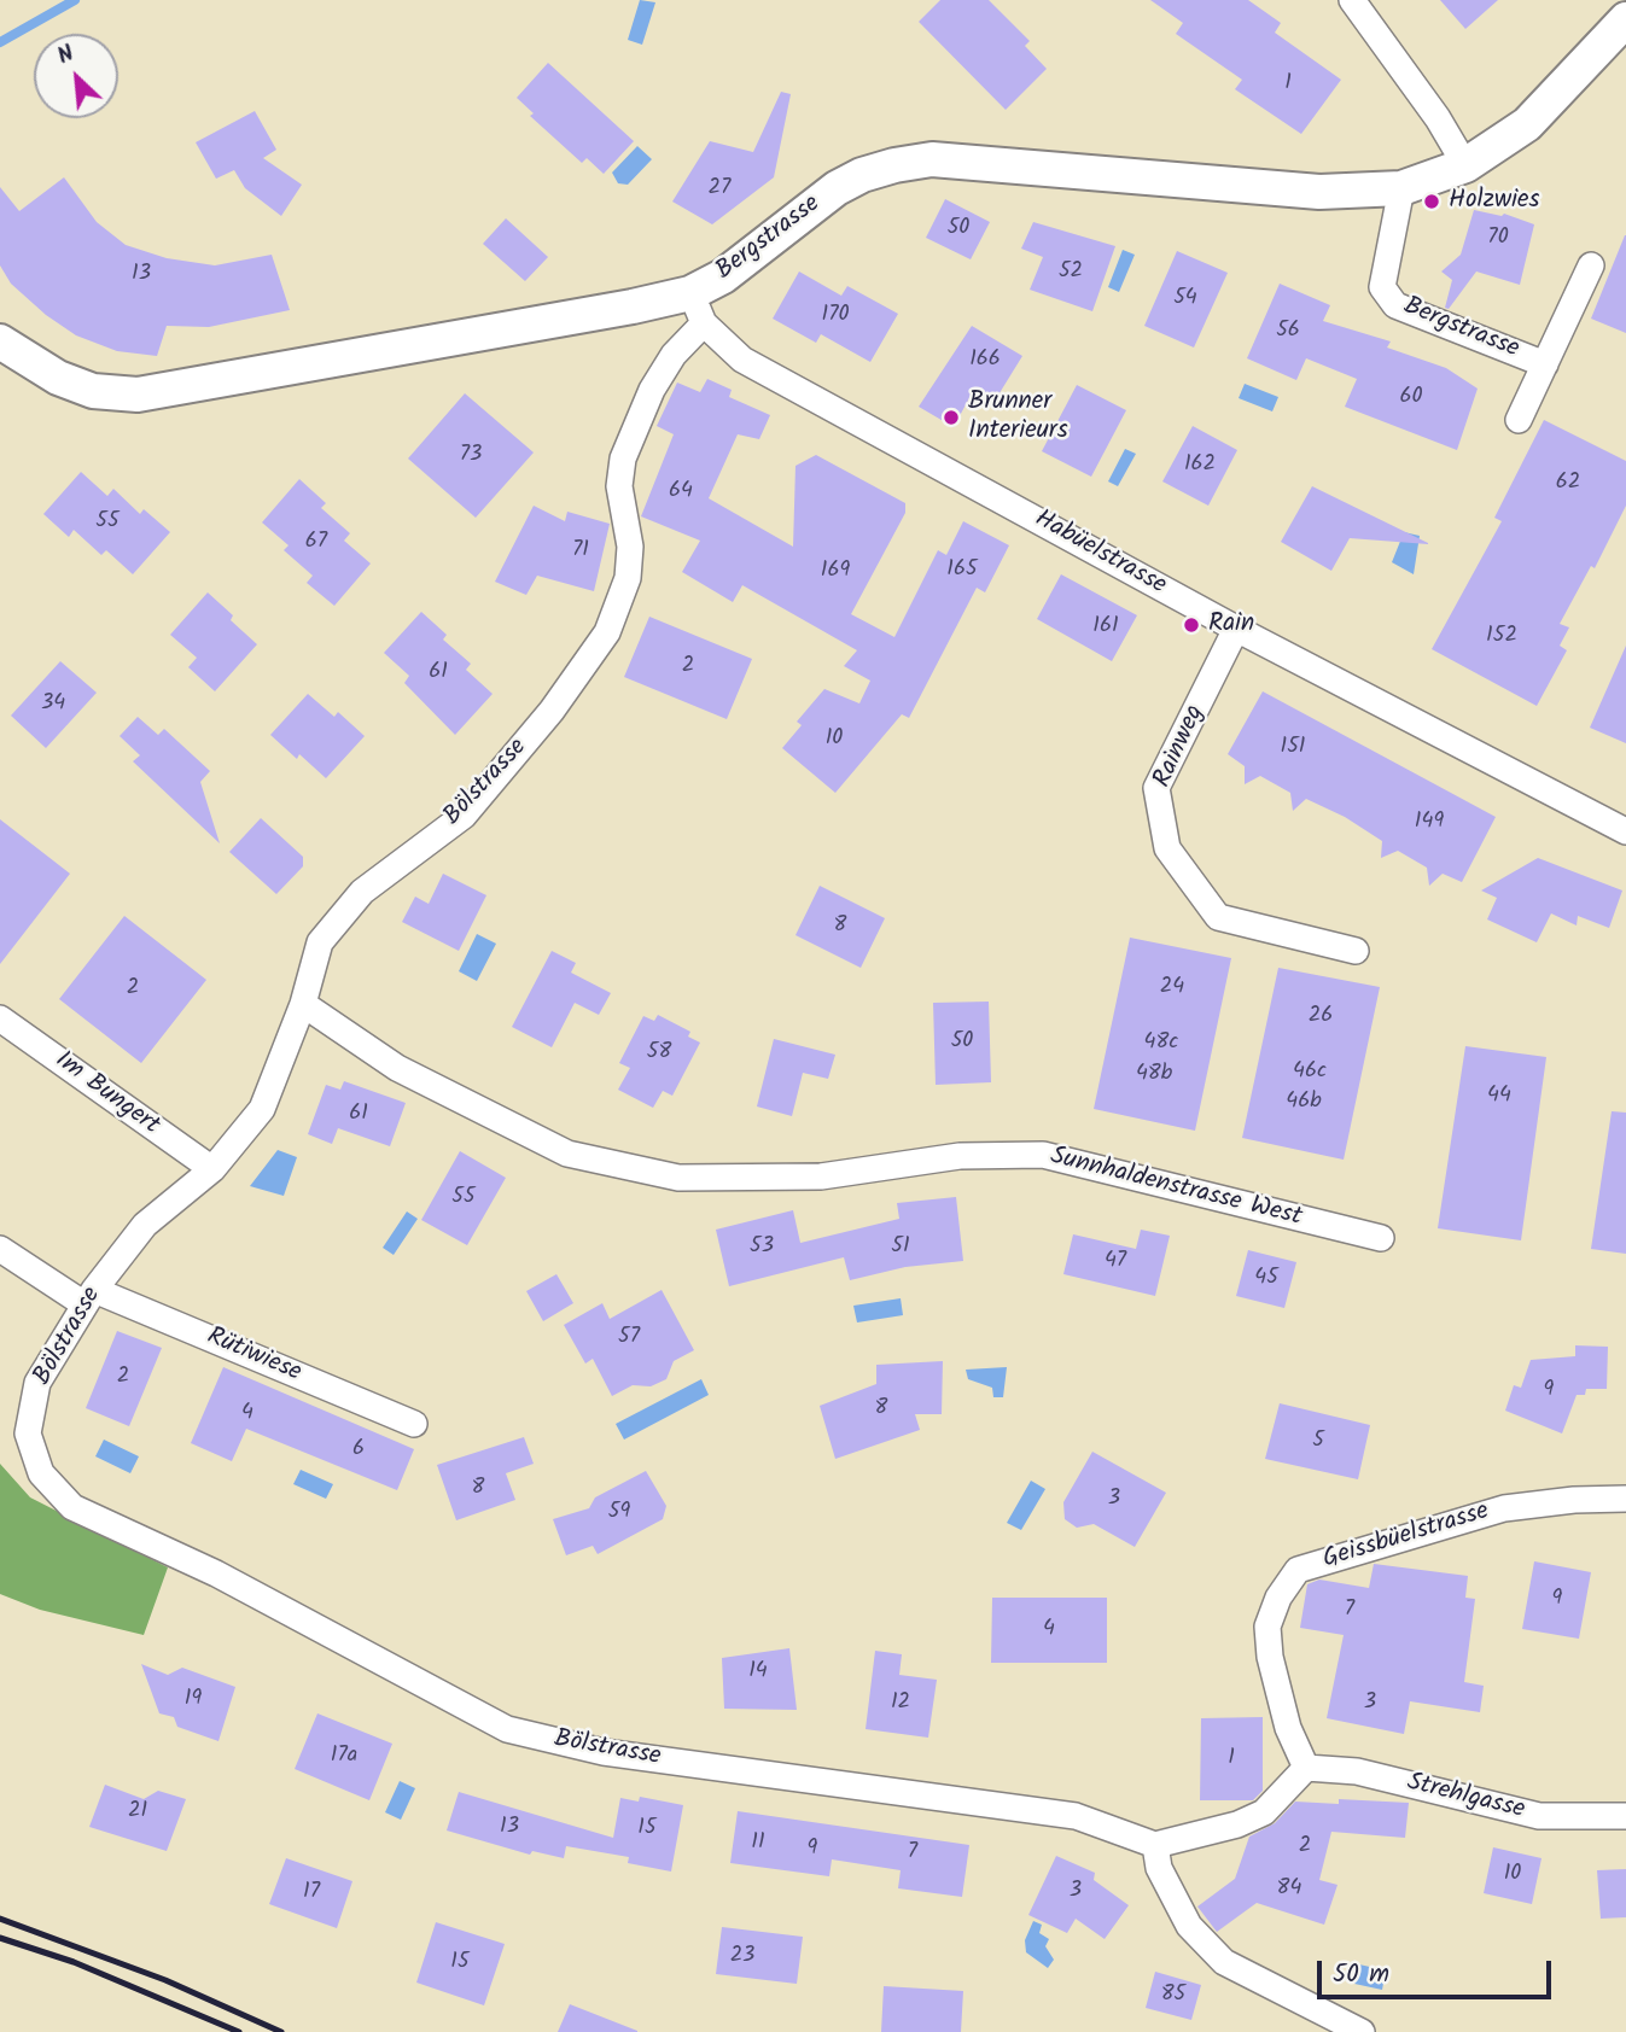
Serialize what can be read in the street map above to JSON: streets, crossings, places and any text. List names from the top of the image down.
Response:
{
  "streets": {
    "street": [
      "Bergstrasse",
      "Habüelstrasse",
      "Rainweg",
      "Bölstrasse",
      "Im Bungert",
      "Sunnhaldenstrasse West",
      "Rütiwiese",
      "Geissbüelstrasse",
      "Strehlgasse"
    ]
  },
  "crossings": [
    ["Bergstrasse", "Habüelstrasse"],
    ["Bergstrasse", "Bölstrasse"],
    ["Habüelstrasse", "Rainweg"],
    ["Habüelstrasse", "Bölstrasse"],
    ["Bölstrasse", "Im Bungert"],
    ["Bölstrasse", "Sunnhaldenstrasse West"],
    ["Bölstrasse", "Rütiwiese"],
    ["Geissbüelstrasse", "Strehlgasse"]
  ],
  "places": ["Holzwies", "Brunner Interieurs", "Rain"],
  "house_numbers": [
    "1",
    "27",
    "50",
    "70",
    "52",
    "13",
    "54",
    "170",
    "56",
    "166",
    "60",
    "73",
    "162",
    "62",
    "64",
    "55",
    "67",
    "71",
    "165",
    "169",
    "161",
    "152",
    "2",
    "61",
    "34",
    "10",
    "151",
    "149",
    "8",
    "24",
    "2",
    "26",
    "50",
    "48c",
    "58",
    "46c",
    "48b",
    "44",
    "46b",
    "61",
    "55",
    "53",
    "51",
    "47",
    "45",
    "57",
    "2",
    "9",
    "8",
    "4",
    "5",
    "6",
    "8",
    "3",
    "59",
    "9",
    "7",
    "4",
    "14",
    "19",
    "12",
    "3",
    "17a",
    "1",
    "21",
    "13",
    "15",
    "11",
    "2",
    "9",
    "7",
    "10",
    "84",
    "3",
    "17",
    "23",
    "15",
    "85"
  ],
  "scale_bar": "50 m",
  "north": "top left"
}
